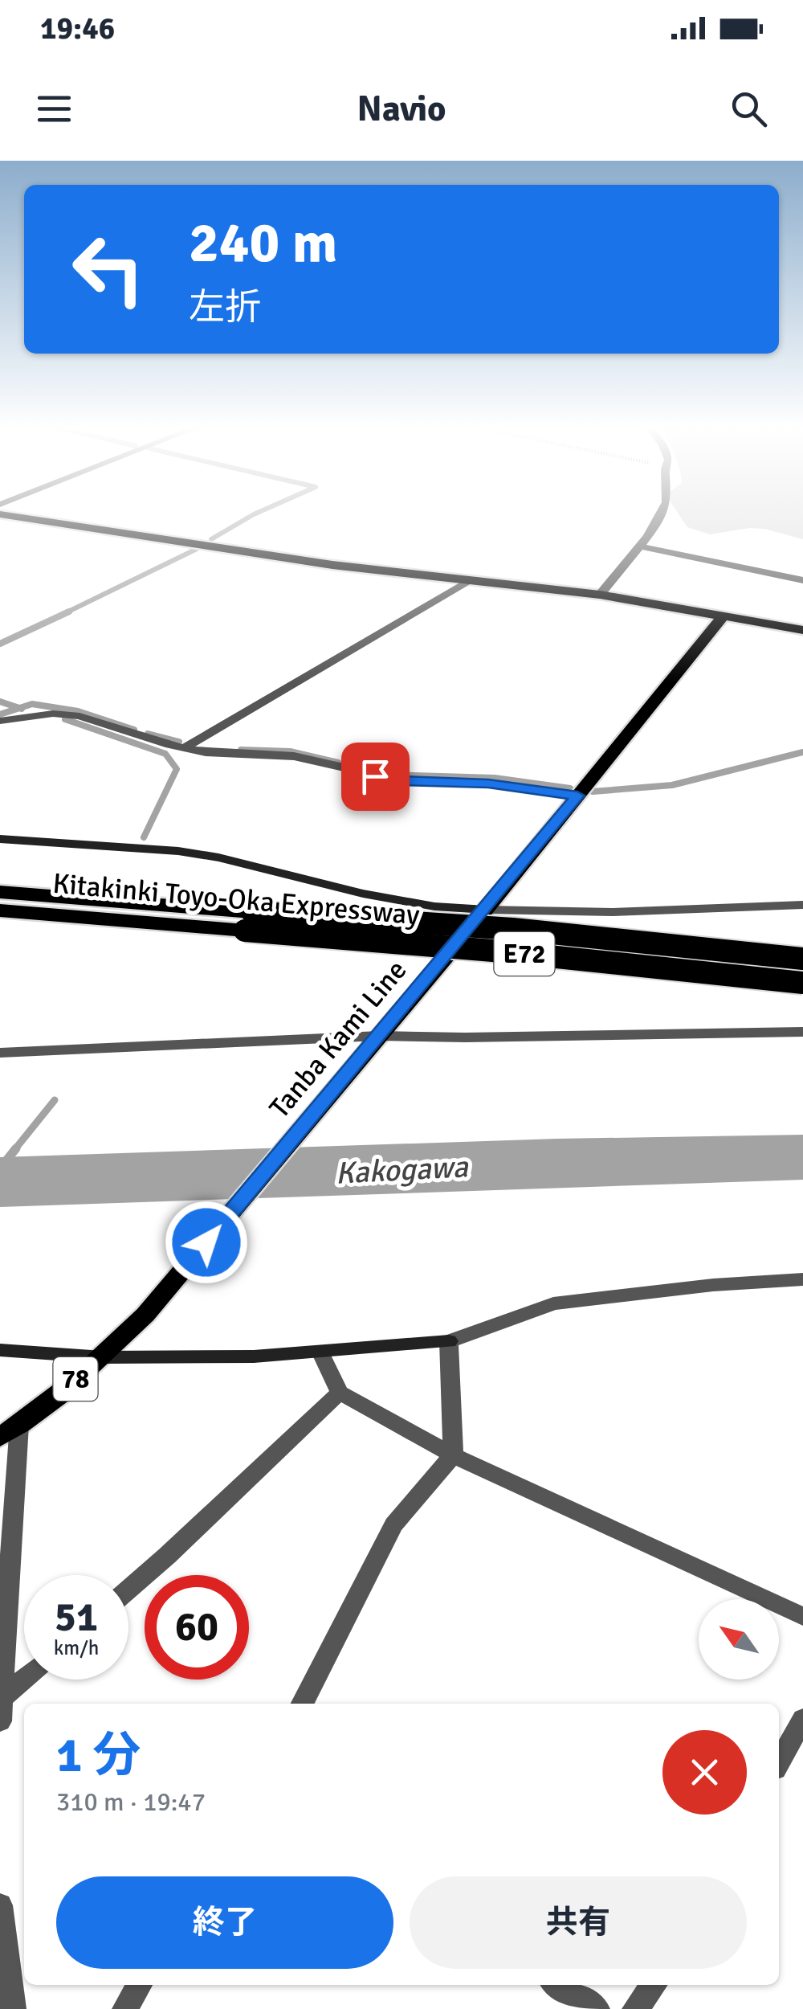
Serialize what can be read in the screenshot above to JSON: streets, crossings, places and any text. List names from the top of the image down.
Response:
{
  "streets": {
    "highway": ["Kitakinki Toyo-Oka Expressway", "E72"],
    "main road": ["Tanba Kami Line", "78"]
  },
  "water": ["Kakogawa"],
  "north": "top left",
  "page": {
    "status": "19:46",
    "header": "Navio",
    "turn": ["240 m", "左折"],
    "speed": "51 km/h",
    "limit": "60",
    "heading": ["1 分", "310 m · 19:47"],
    "buttons": ["終了", "共有"]
  }
}
